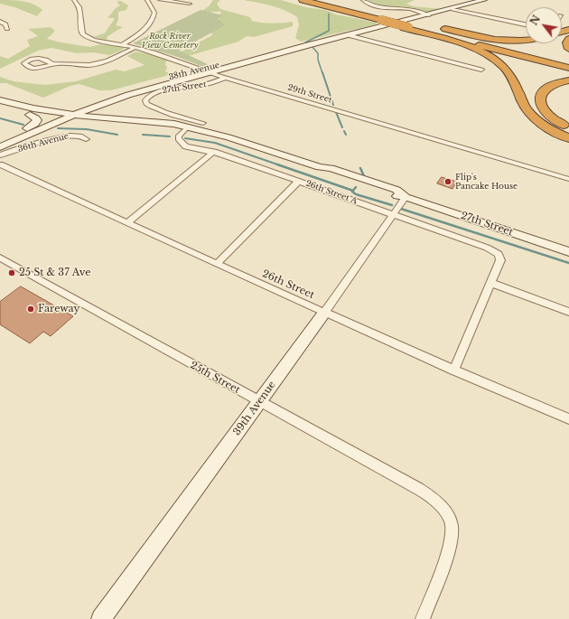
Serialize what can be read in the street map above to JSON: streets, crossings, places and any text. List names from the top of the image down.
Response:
{
  "streets": {
    "main road": [
      "38th Avenue",
      "27th Street",
      "36th Avenue",
      "39th Avenue"
    ],
    "street": [
      "29th Street",
      "26th Street A",
      "26th Street",
      "25th Street"
    ]
  },
  "crossings": [
    ["38th Avenue", "27th Street"],
    ["38th Avenue", "29th Street"],
    ["38th Avenue", "36th Avenue"],
    ["27th Street", "29th Street"],
    ["27th Street", "36th Avenue"],
    ["27th Street", "26th Street A"],
    ["27th Street", "39th Avenue"],
    ["26th Street A", "39th Avenue"],
    ["26th Street", "39th Avenue"],
    ["25th Street", "39th Avenue"]
  ],
  "parks": ["Rock River View Cemetery"],
  "places": ["Flip's Pancake House", "25 St & 37 Ave", "Fareway"],
  "north": "top left"
}
